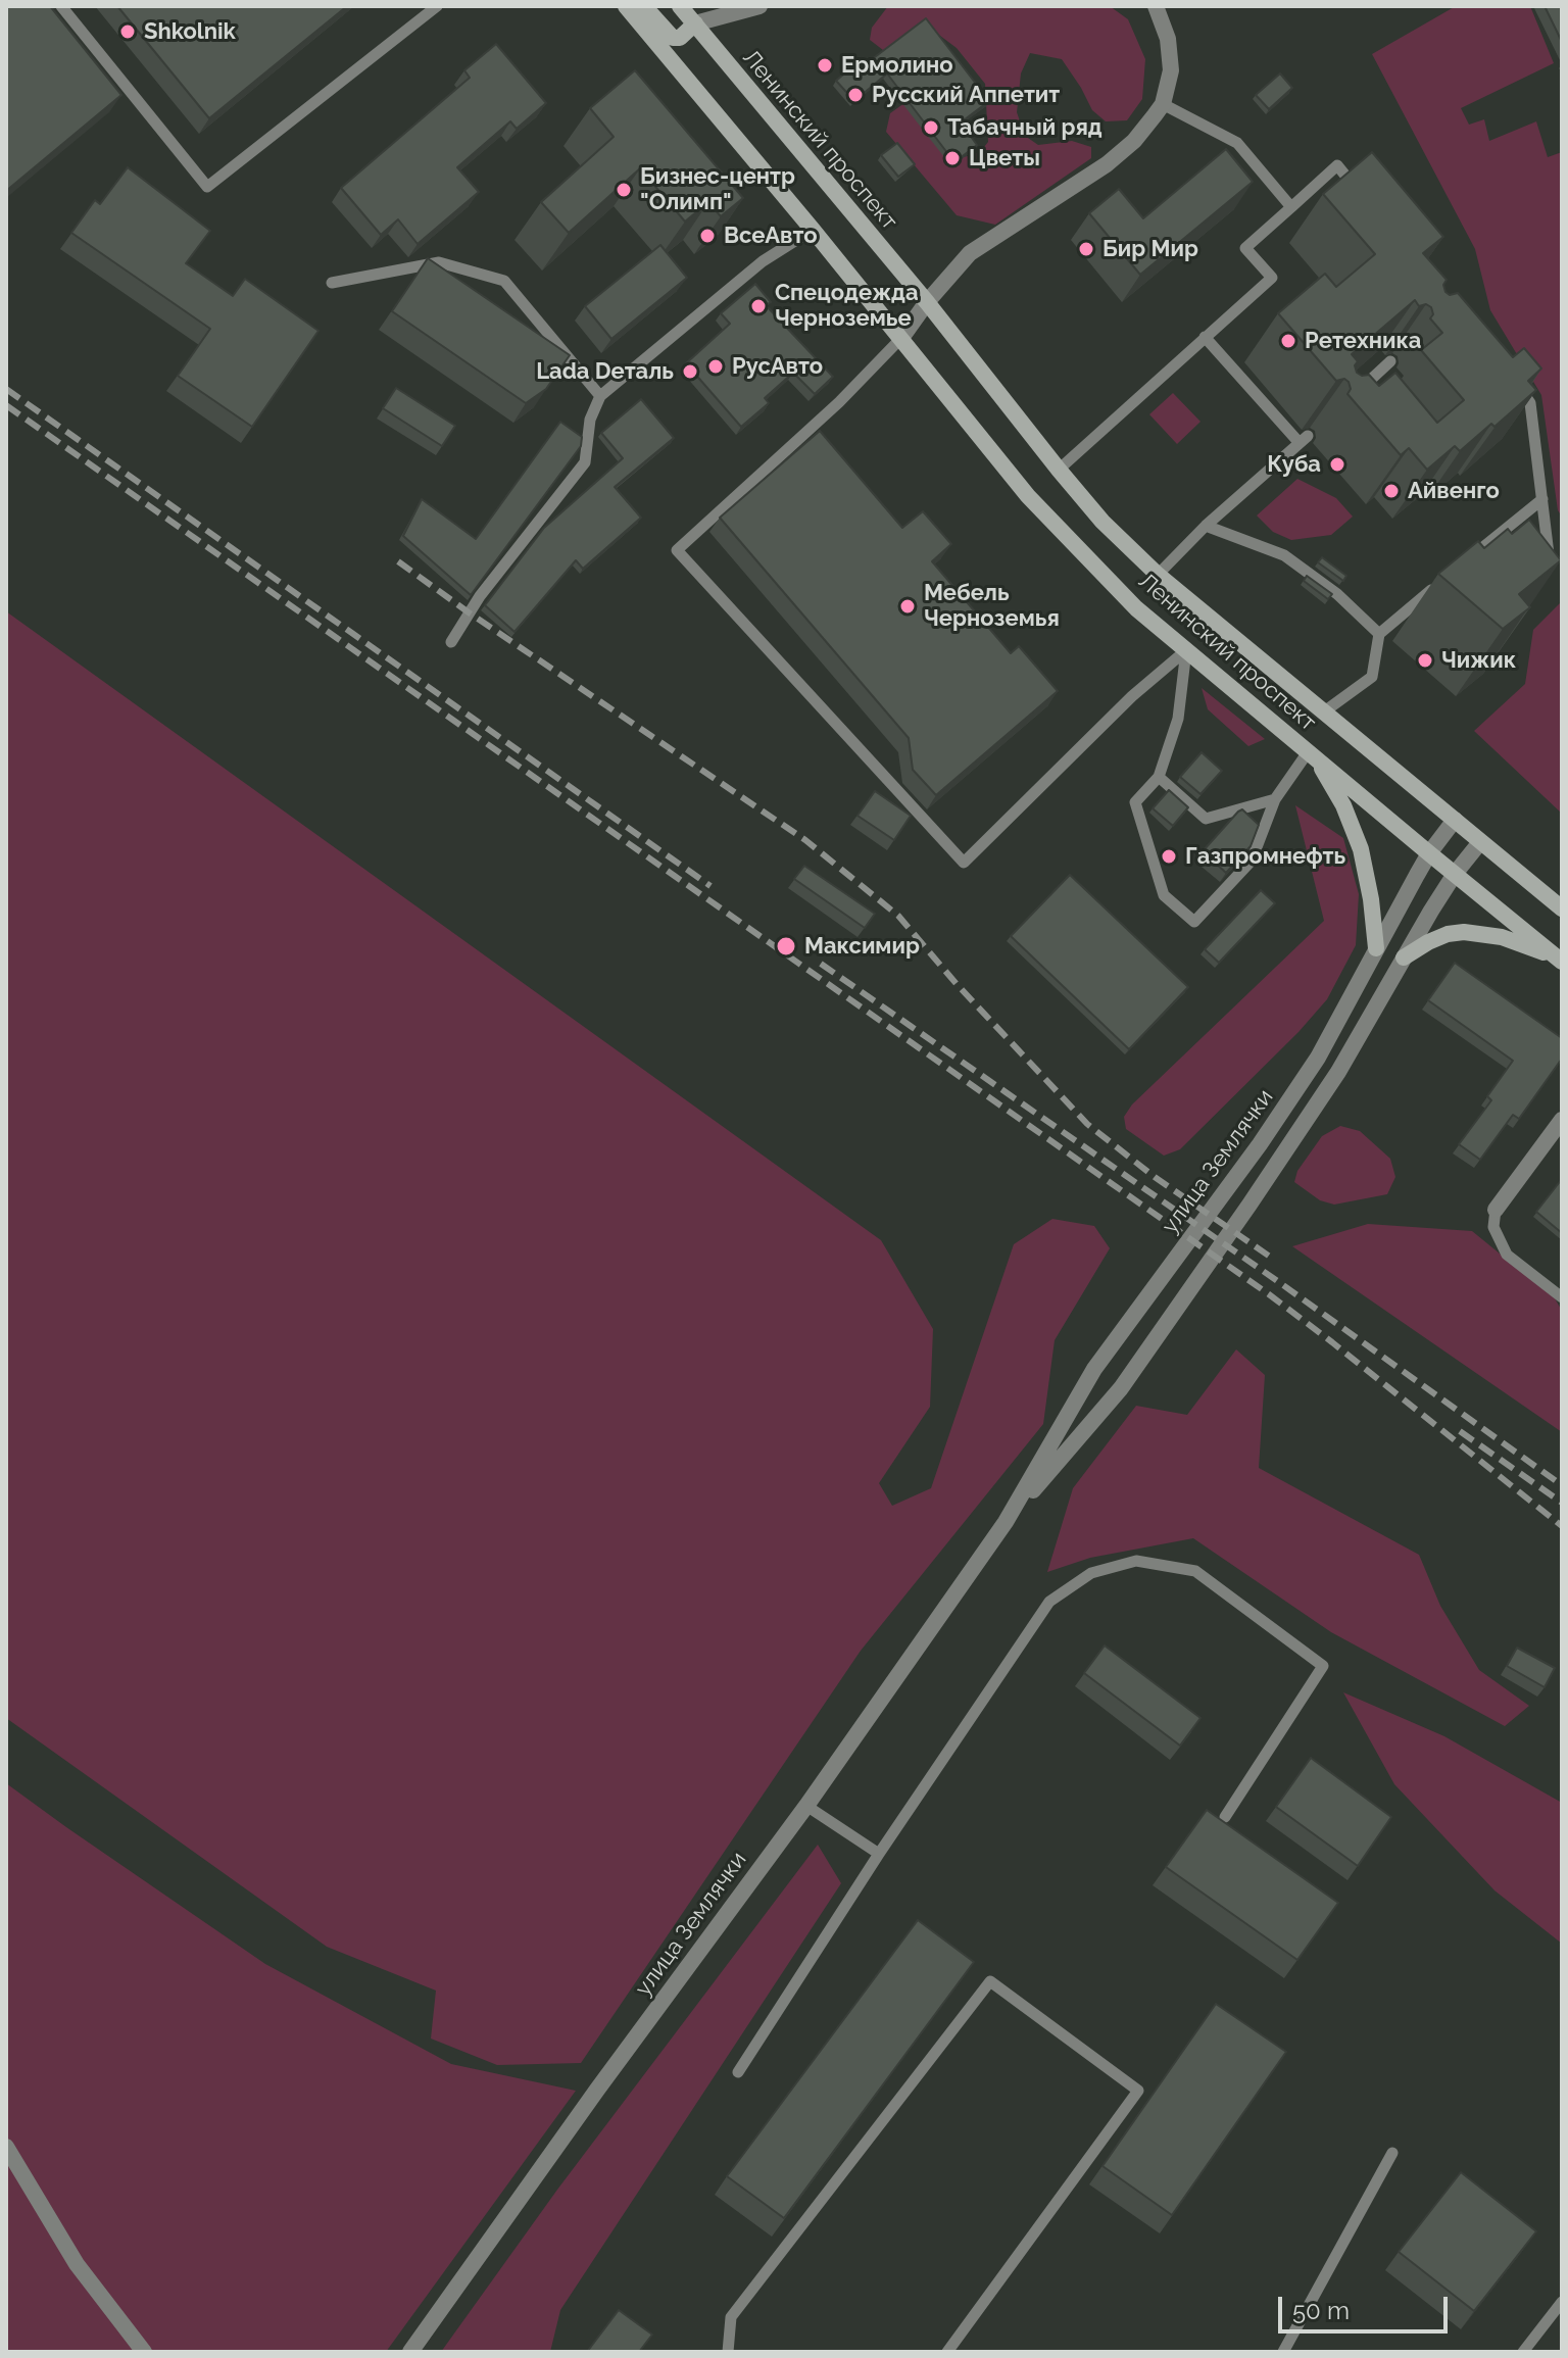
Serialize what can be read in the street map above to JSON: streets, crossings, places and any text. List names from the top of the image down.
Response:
{
  "streets": {
    "main road": ["Ленинский проспект"],
    "street": ["улица Землячки"]
  },
  "crossings": [
    ["Ленинский проспект", "улица Землячки"]
  ],
  "places": [
    "Shkolnik",
    "Ермолино",
    "Русский Аппетит",
    "Табачный ряд",
    "Цветы",
    "Бизнес-центр \"Олимп\"",
    "ВсеАвто",
    "Бир Мир",
    "Спецодежда Черноземье",
    "Ретехника",
    "РусАвто",
    "Lada Dеталь",
    "Куба",
    "Айвенго",
    "Мебель Черноземья",
    "Чижик",
    "Газпромнефть",
    "Максимир"
  ],
  "scale_bar": "50 m"
}
